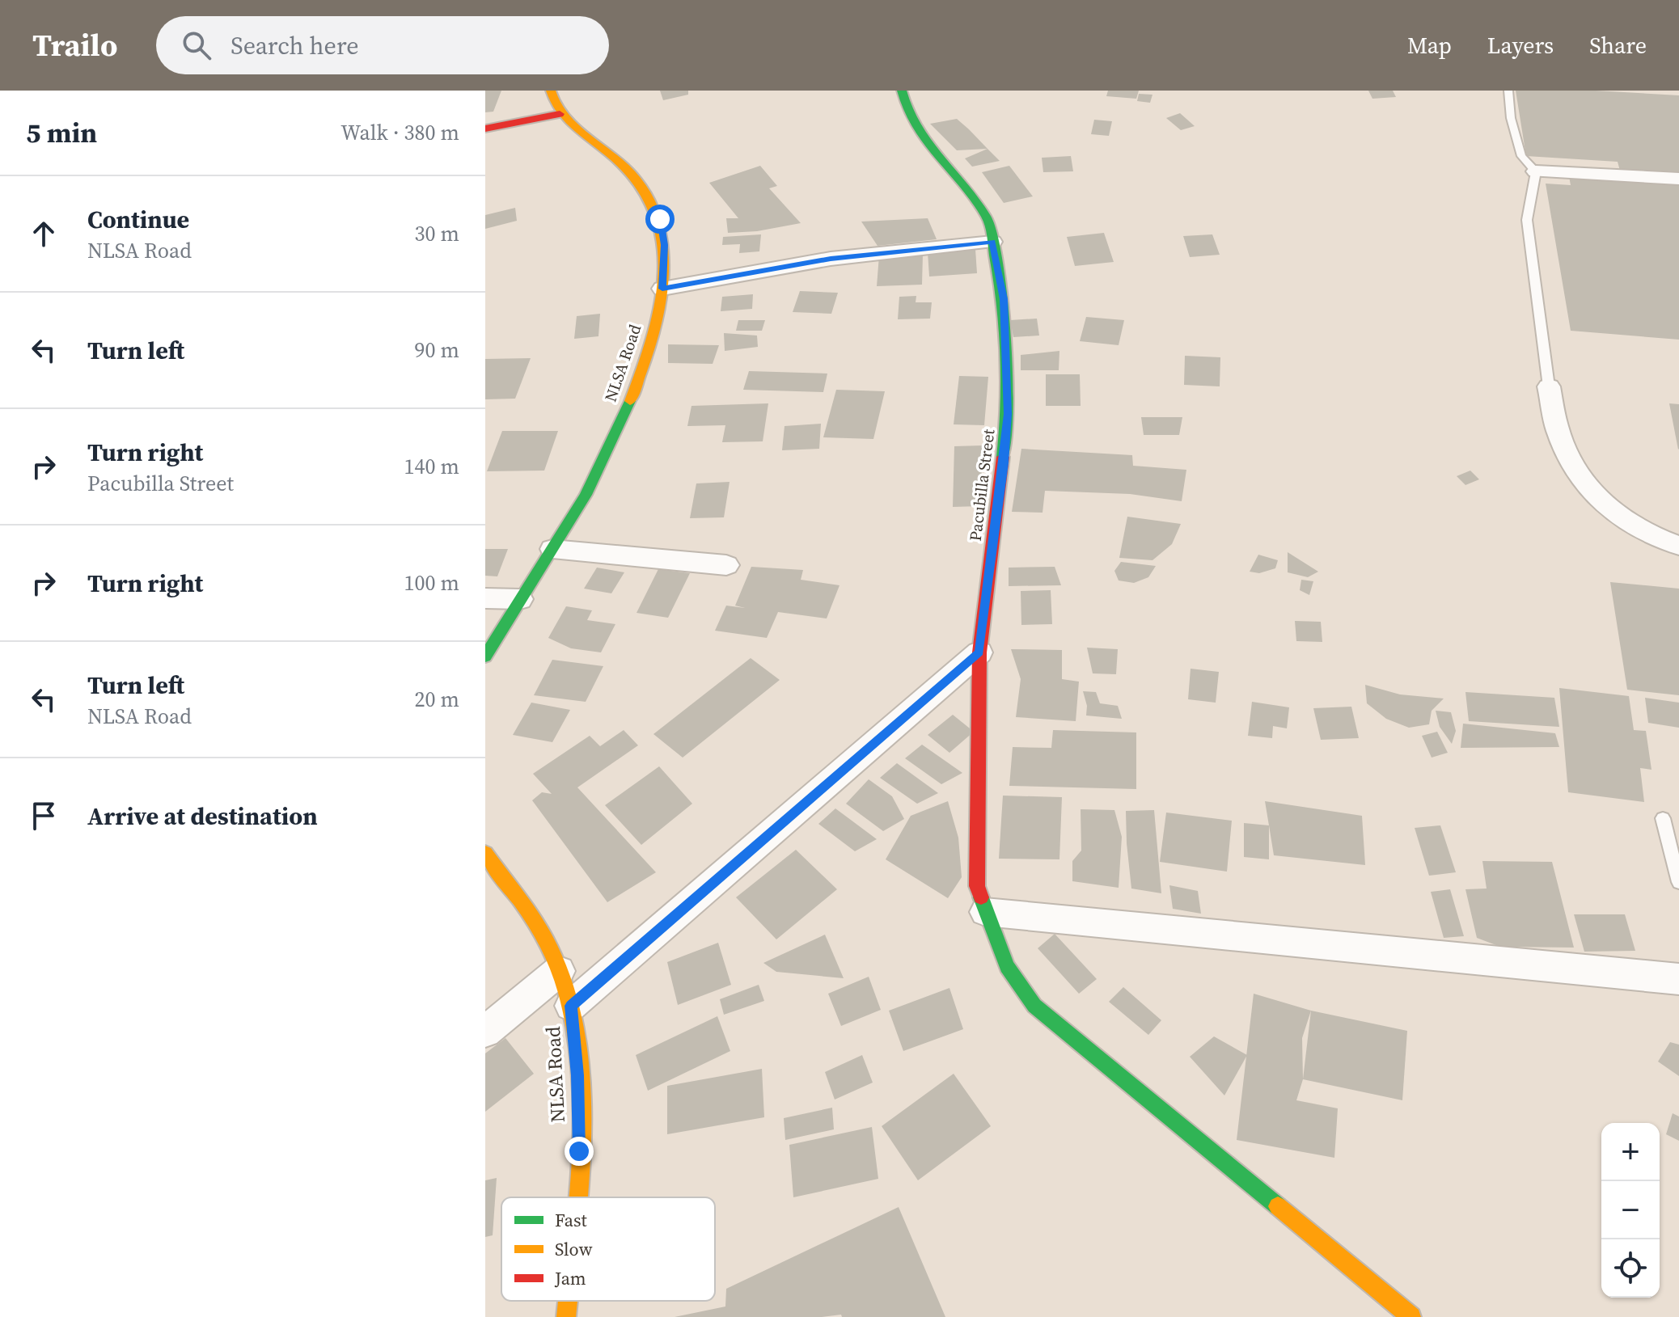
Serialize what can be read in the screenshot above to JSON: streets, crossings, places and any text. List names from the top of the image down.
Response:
{
  "streets": {
    "street": ["NLSA Road", "Pacubilla Street"]
  },
  "legend": ["Fast", "Slow", "Jam"],
  "page": {
    "header": "Trailo",
    "search": "Search here",
    "nav": ["Map", "Layers", "Share"],
    "heading": ["5 min", "Walk · 380 m"],
    "list": [
      ["Continue", "NLSA Road", "30 m"],
      ["Turn left", "90 m"],
      ["Turn right", "Pacubilla Street", "140 m"],
      ["Turn right", "100 m"],
      ["Turn left", "NLSA Road", "20 m"],
      "Arrive at destination"
    ],
    "map_buttons": ["+", "−"]
  }
}
